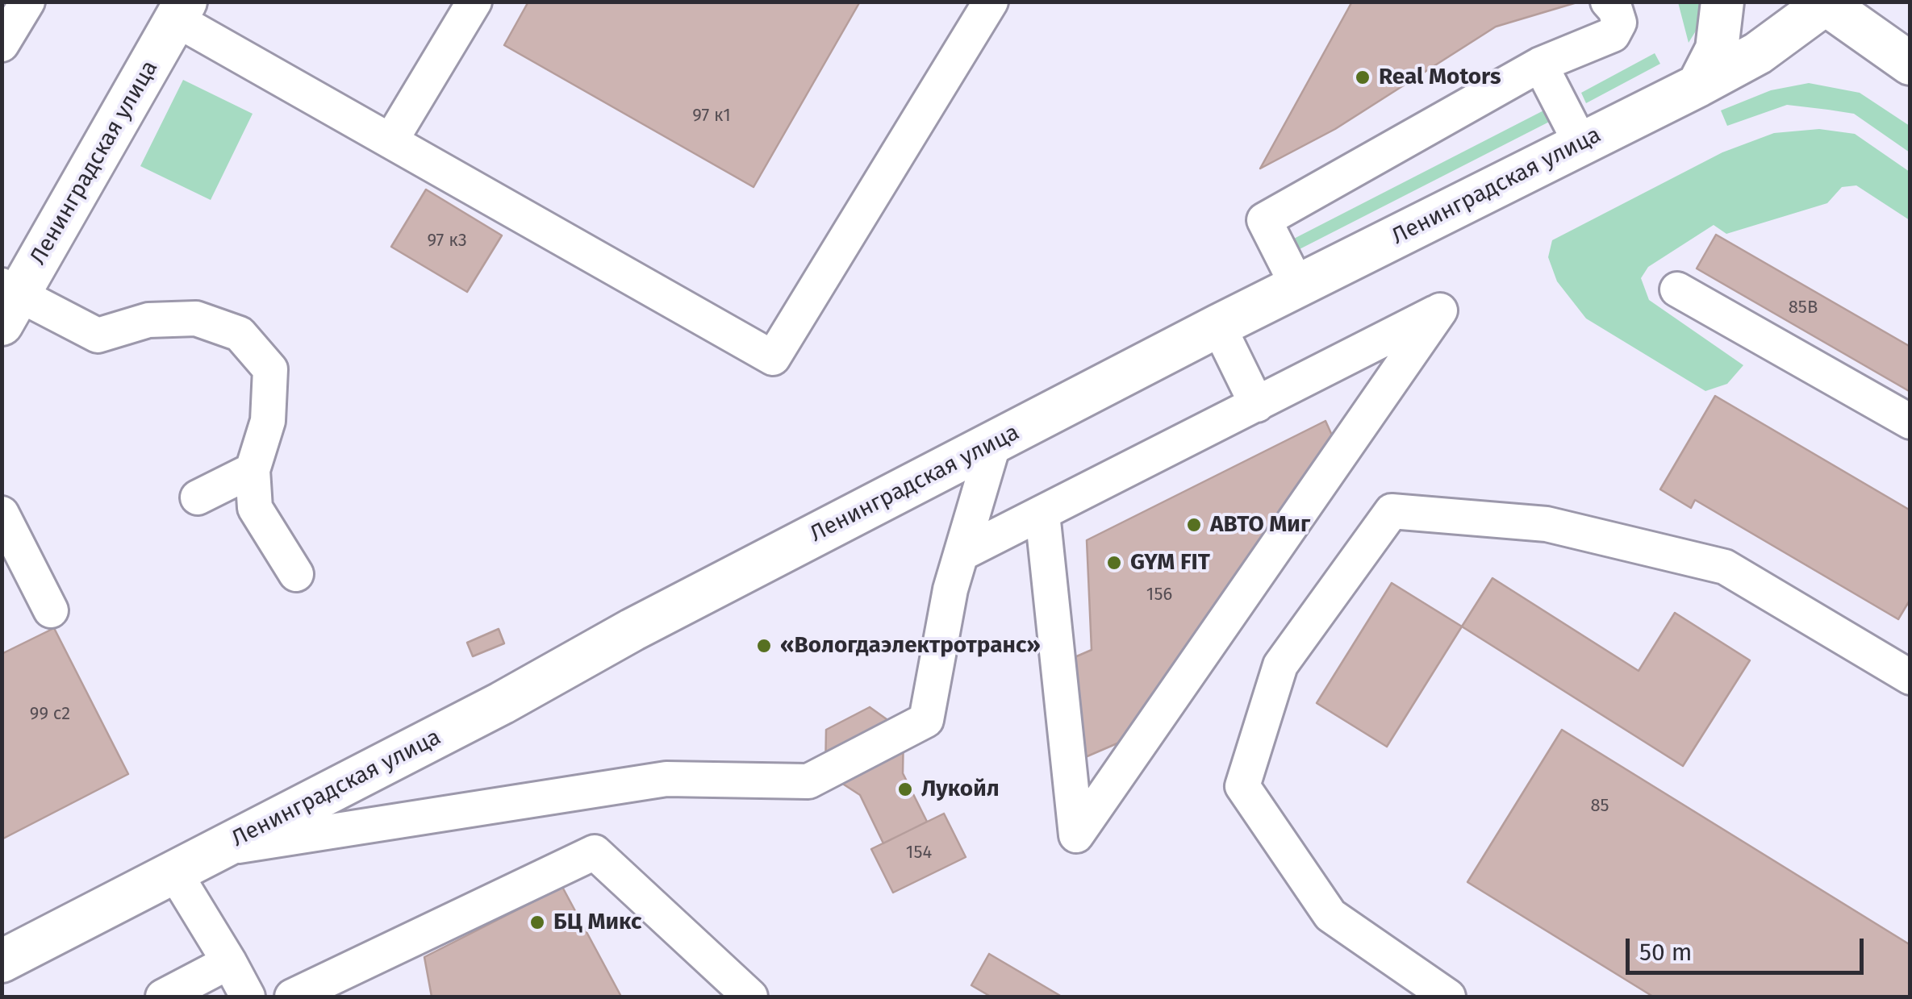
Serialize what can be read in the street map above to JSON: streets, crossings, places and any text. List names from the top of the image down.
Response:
{
  "streets": {
    "main road": ["Ленинградская улица"]
  },
  "places": [
    "Real Motors",
    "АВТО Миг",
    "GYM FIT",
    "«Вологдаэлектротранс»",
    "Лукойл",
    "БЦ Микс"
  ],
  "house_numbers": [
    "97 к1",
    "97 к3",
    "85В",
    "156",
    "99 с2",
    "85",
    "154"
  ],
  "scale_bar": "50 m"
}
